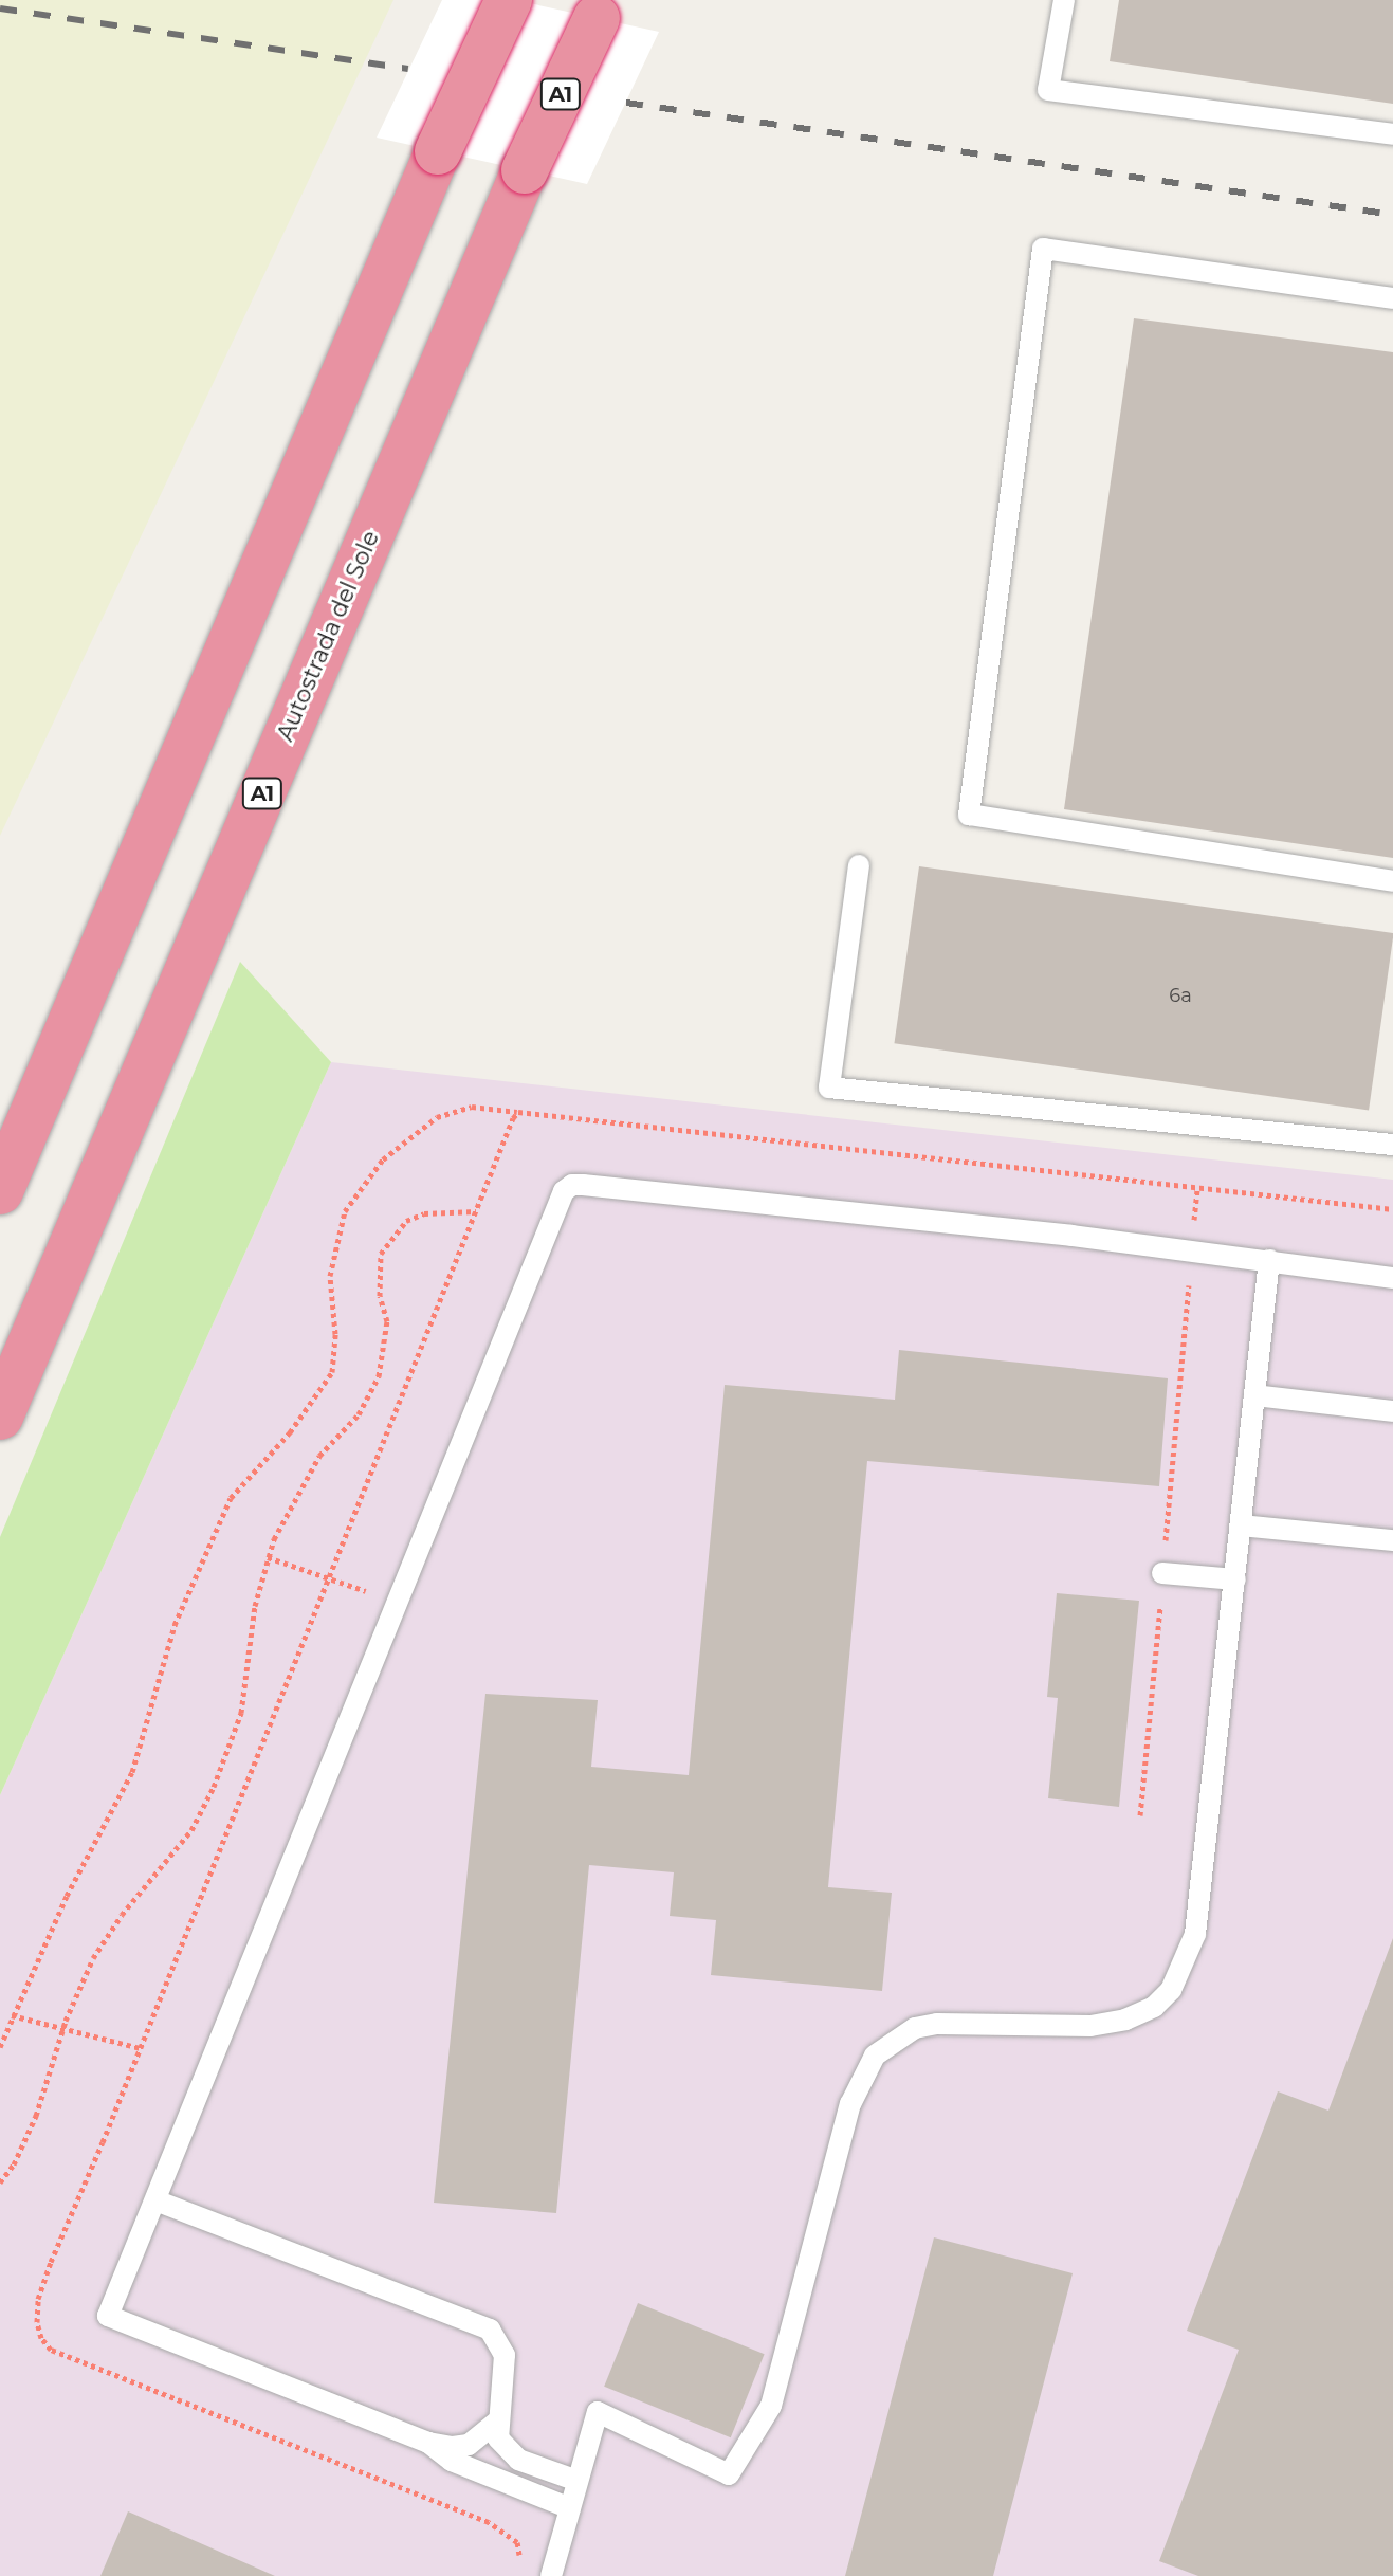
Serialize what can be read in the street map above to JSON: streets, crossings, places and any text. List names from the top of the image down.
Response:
{
  "streets": {
    "highway": ["A1", "Autostrada del Sole"]
  },
  "house_numbers": ["6a"]
}
